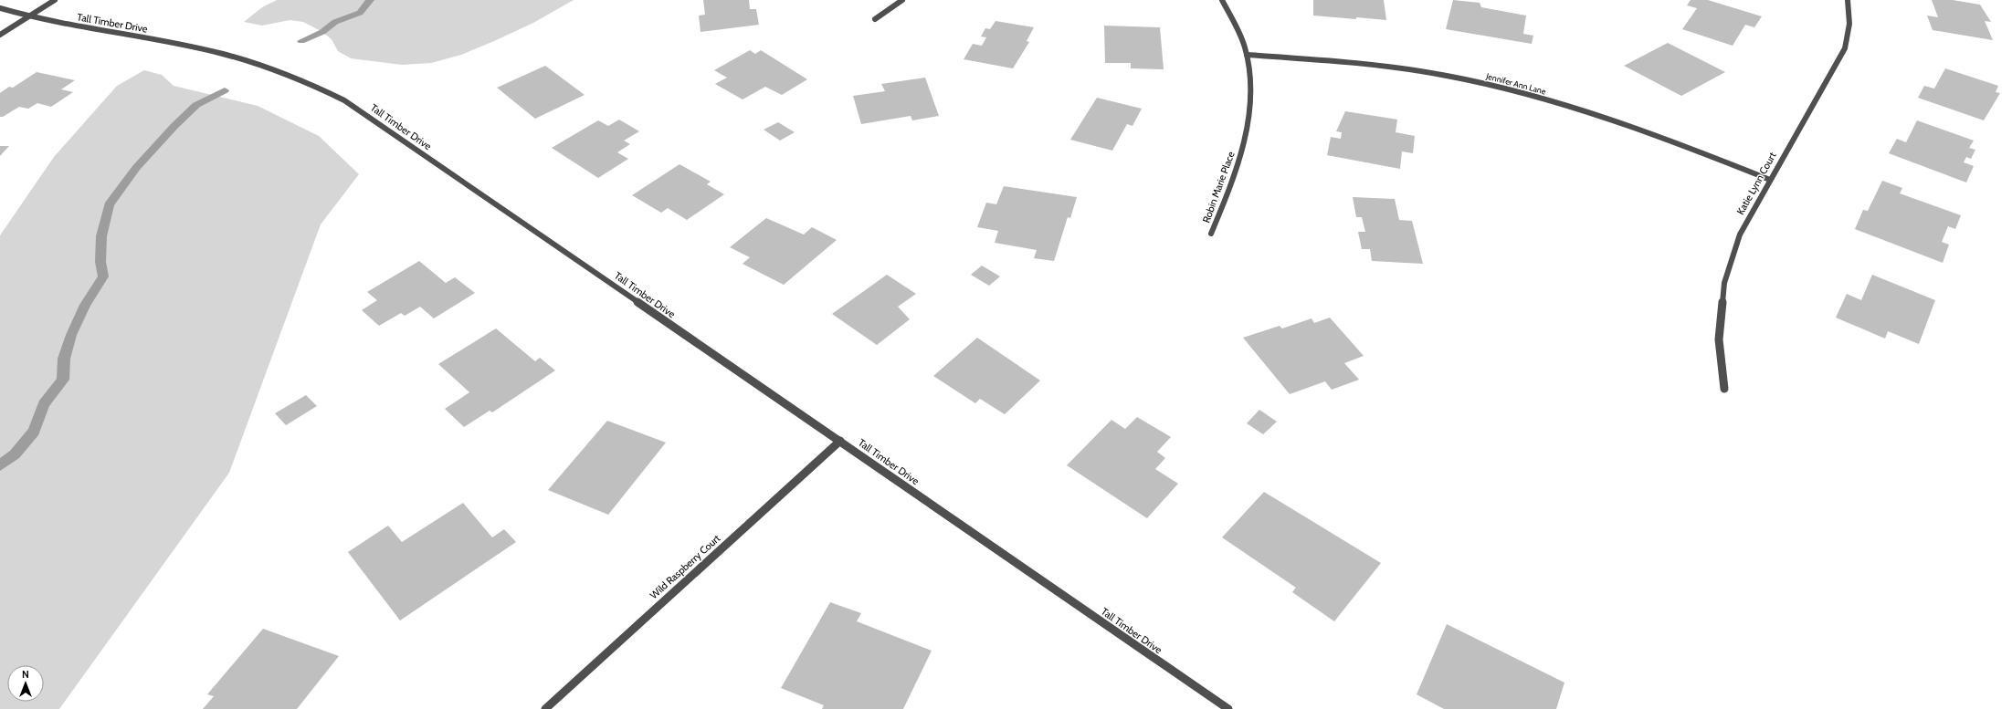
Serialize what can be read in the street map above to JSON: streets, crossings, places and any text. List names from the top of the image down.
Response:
{
  "streets": {
    "street": [
      "Tall Timber Drive",
      "Jennifer Ann Lane",
      "Katie Lynn Court",
      "Robin Marie Place",
      "Wild Raspberry Court"
    ]
  },
  "crossings": [
    ["Tall Timber Drive", "Wild Raspberry Court"],
    ["Jennifer Ann Lane", "Katie Lynn Court"],
    ["Jennifer Ann Lane", "Robin Marie Place"]
  ],
  "north": "top"
}
